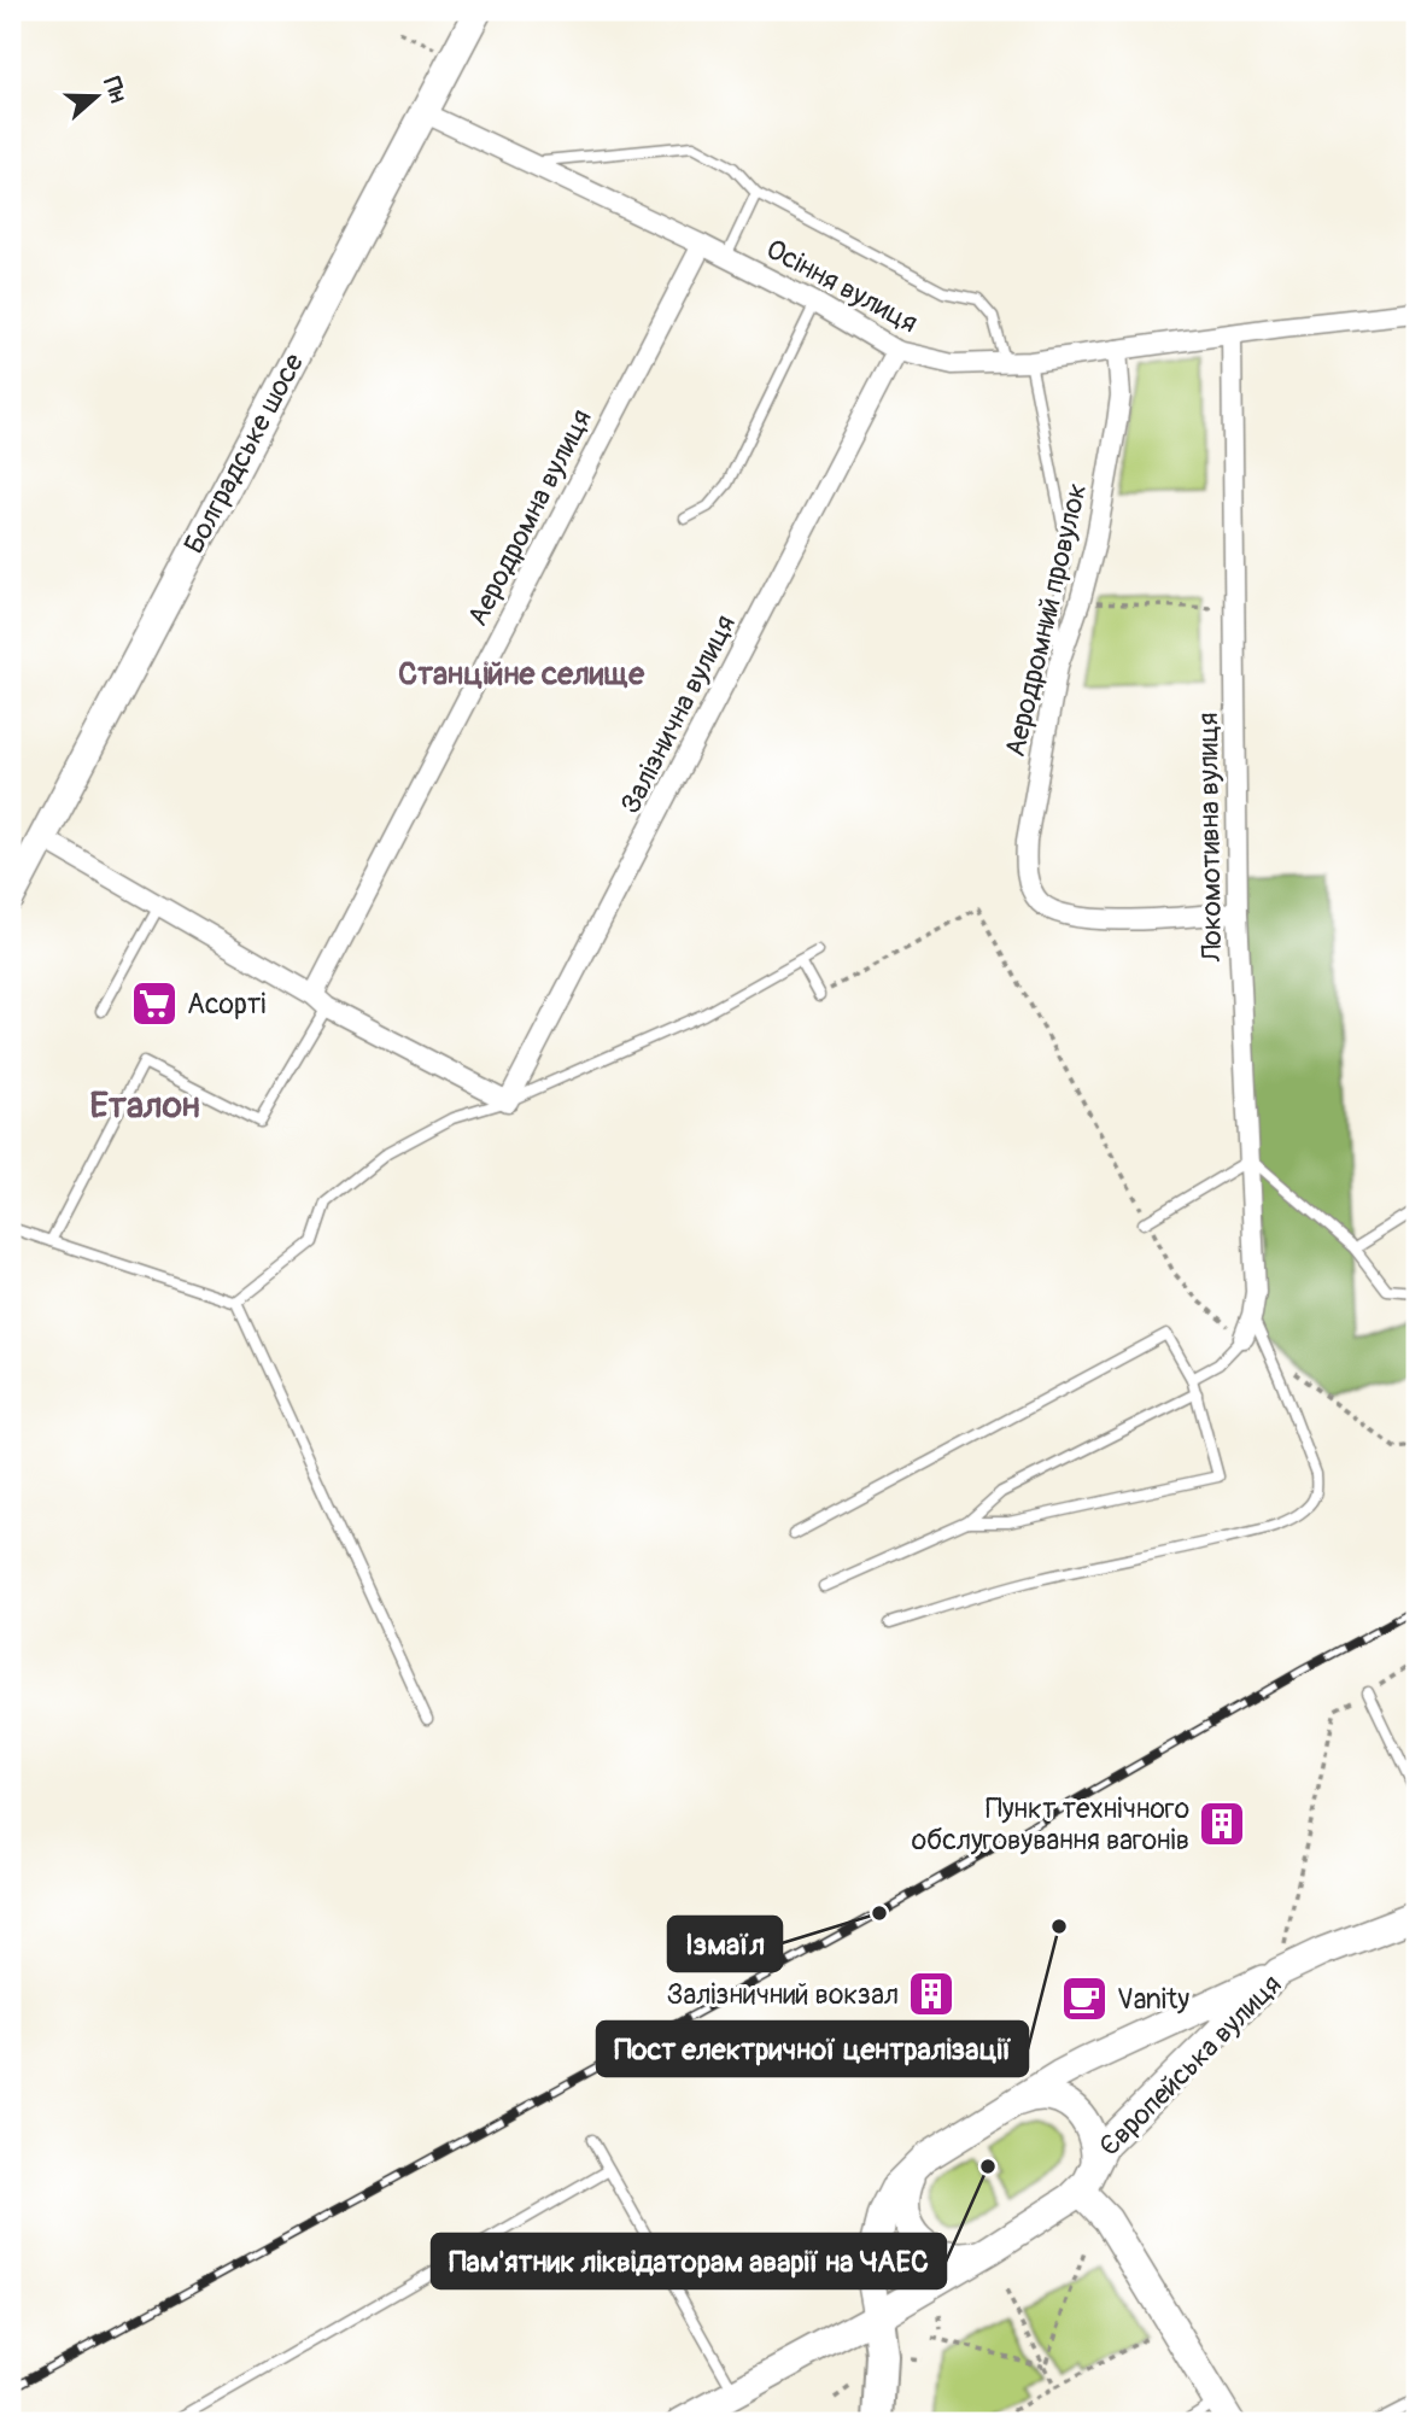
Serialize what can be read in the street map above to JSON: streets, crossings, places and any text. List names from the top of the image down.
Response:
{
  "streets": {
    "main road": ["Болградське шосе", "Європейська вулиця"],
    "street": [
      "Осіння вулиця",
      "Аеродромна вулиця",
      "Аеродромний провулок",
      "Залізнична вулиця",
      "Локомотивна вулиця"
    ]
  },
  "crossings": [
    ["Осіння вулиця", "Болградське шосе"],
    ["Осіння вулиця", "Аеродромна вулиця"],
    ["Осіння вулиця", "Аеродромний провулок"],
    ["Осіння вулиця", "Залізнична вулиця"],
    ["Осіння вулиця", "Локомотивна вулиця"],
    ["Аеродромний провулок", "Локомотивна вулиця"]
  ],
  "districts": ["Станційне селище", "Еталон"],
  "places": {
    "supermarket": ["Асорті"],
    "building": ["Пункт технічного обслуговування вагонів", "Залізничний вокзал"],
    "other": ["Ізмаїл", "Пост електричної централізації", "Пам'ятник ліквідаторам аварії на ЧАЕС"],
    "cafe": ["Vanity"]
  },
  "north": "right"
}
